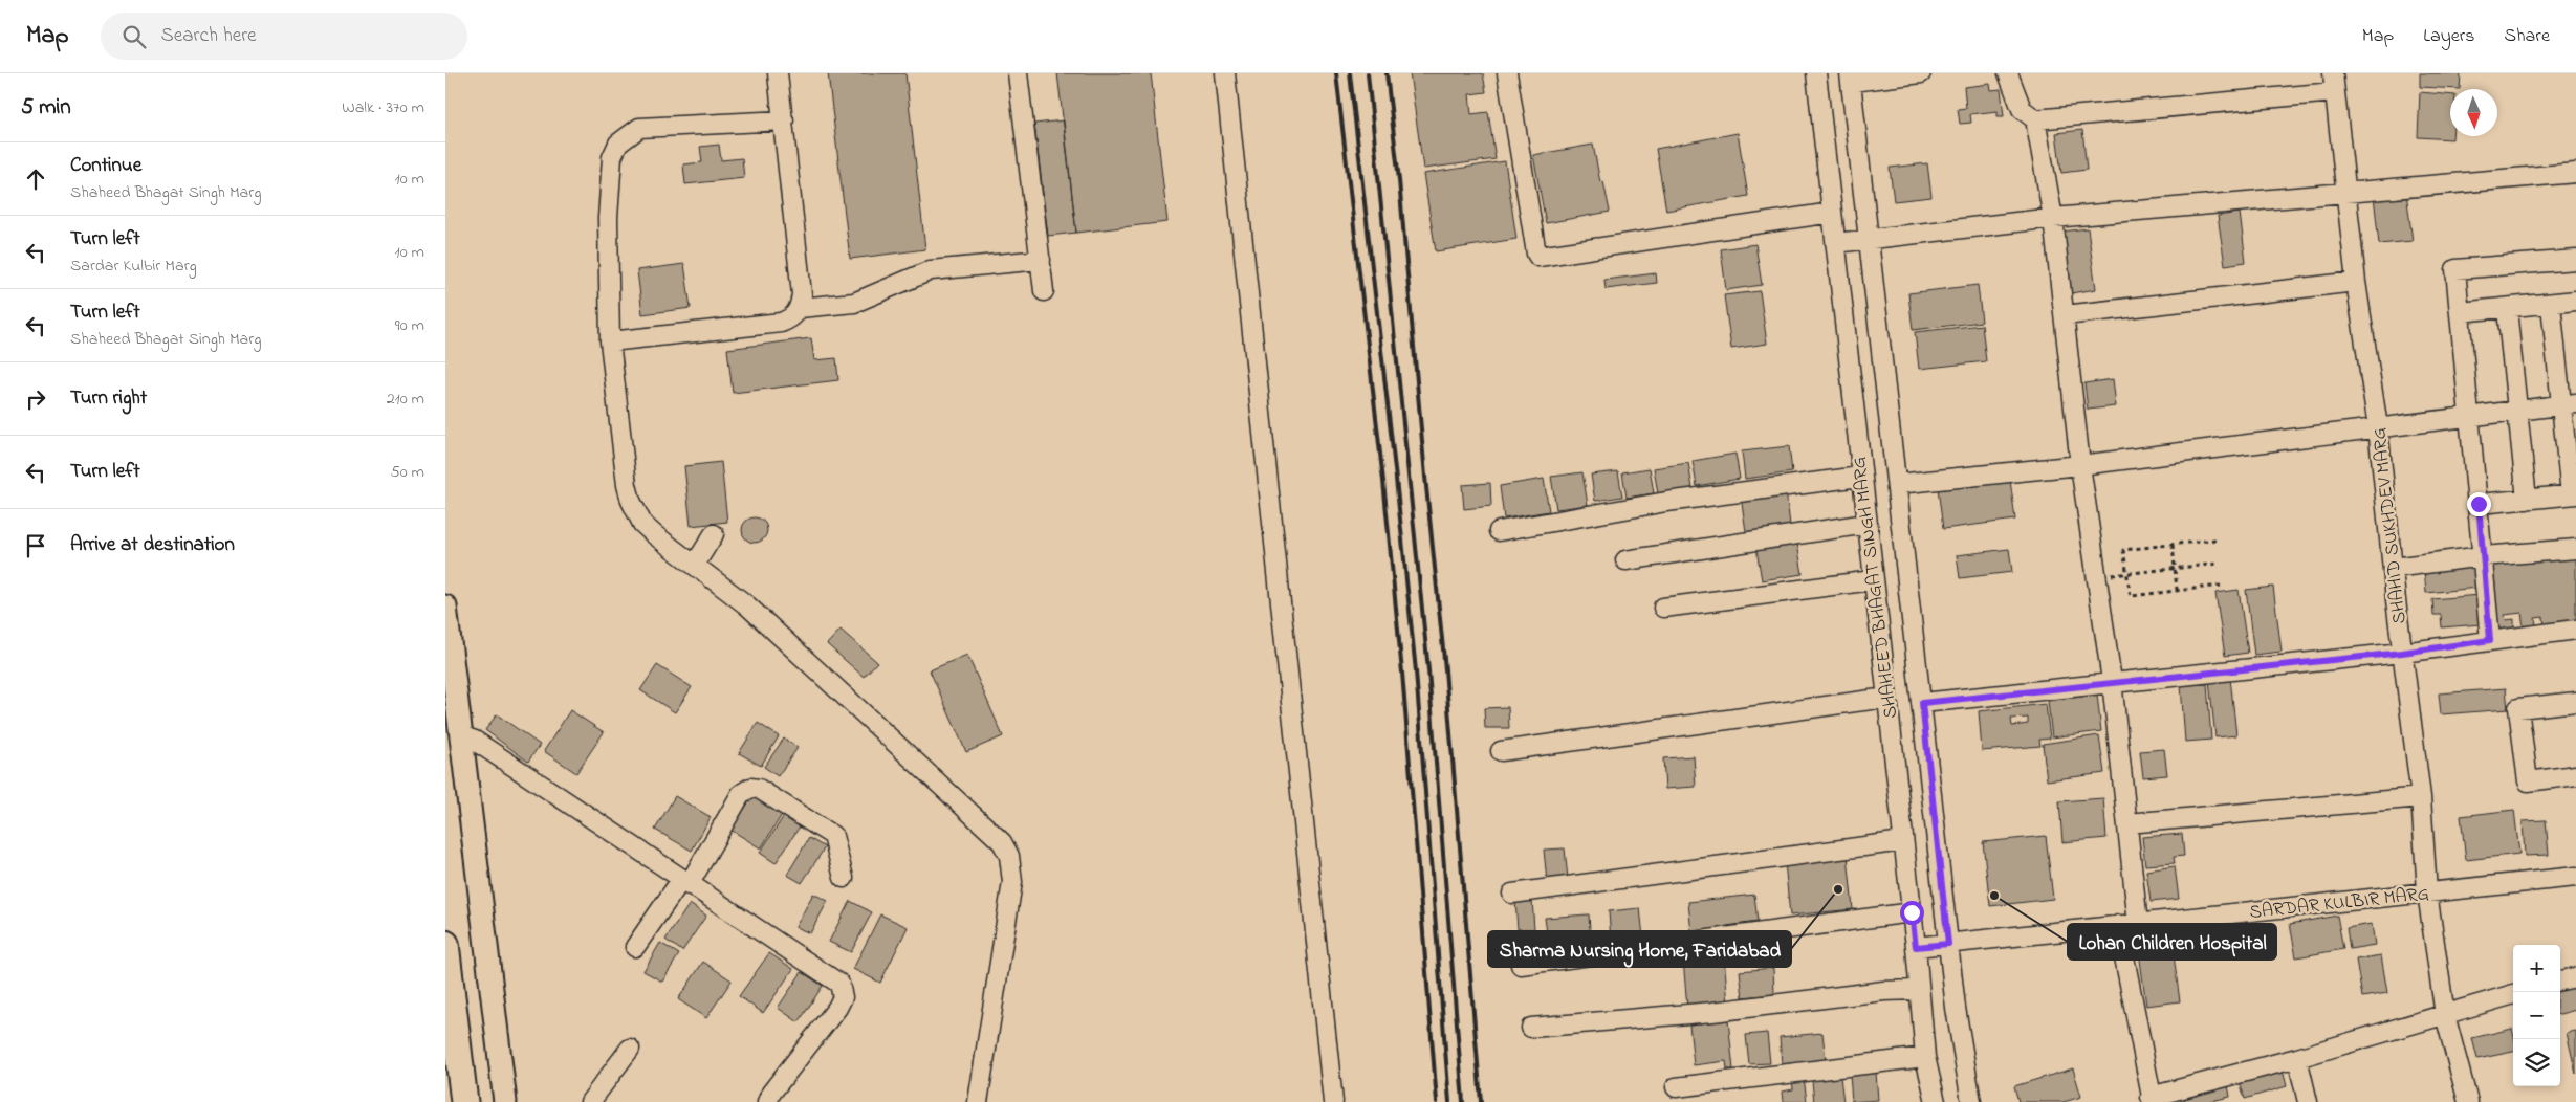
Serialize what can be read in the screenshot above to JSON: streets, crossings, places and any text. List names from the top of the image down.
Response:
{
  "streets": {
    "street": ["SHAHID SUKHDEV MARG", "SHAHEED BHAGAT SINGH MARG", "SARDAR KULBIR MARG"]
  },
  "crossings": [
    ["SHAHID SUKHDEV MARG", "SARDAR KULBIR MARG"],
    ["SHAHEED BHAGAT SINGH MARG", "SARDAR KULBIR MARG"]
  ],
  "places": ["Sharma Nursing Home, Faridabad", "Lohan Children Hospital"],
  "north": "bottom",
  "page": {
    "header": "Map",
    "search": "Search here",
    "nav": ["Map", "Layers", "Share"],
    "heading": ["5 min", "Walk · 370 m"],
    "list": [
      ["Continue", "Shaheed Bhagat Singh Marg", "10 m"],
      ["Turn left", "Sardar Kulbir Marg", "10 m"],
      ["Turn left", "Shaheed Bhagat Singh Marg", "90 m"],
      ["Turn right", "210 m"],
      ["Turn left", "50 m"],
      "Arrive at destination"
    ],
    "map_buttons": ["+", "−"]
  }
}
